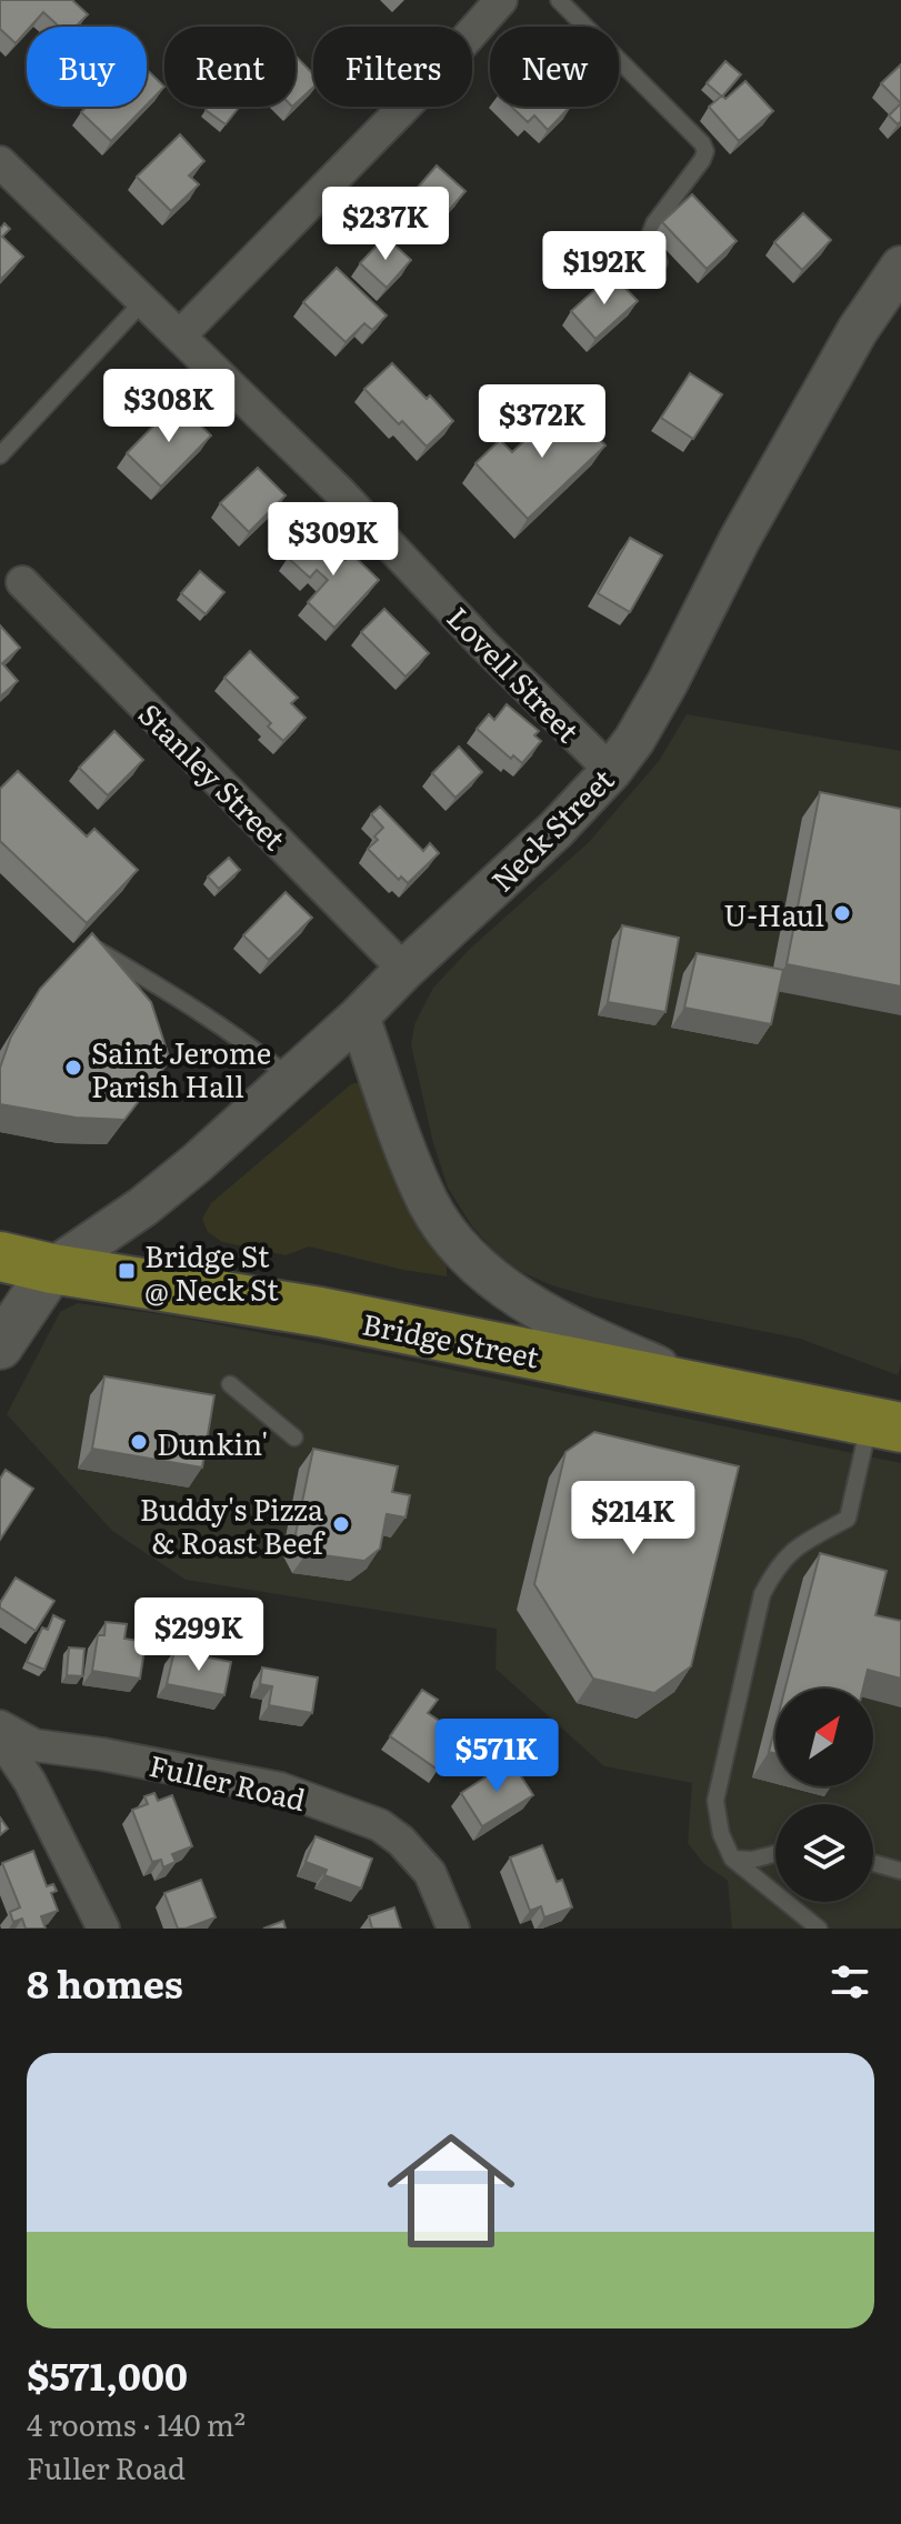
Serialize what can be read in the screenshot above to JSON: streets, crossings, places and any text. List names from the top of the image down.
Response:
{
  "streets": {
    "main road": ["Bridge Street"],
    "street": [
      "Lovell Street",
      "Stanley Street",
      "Neck Street",
      "Fuller Road"
    ]
  },
  "crossings": [
    ["Lovell Street", "Neck Street"],
    ["Stanley Street", "Neck Street"],
    ["Neck Street", "Bridge Street"]
  ],
  "places": {
    "other": [
      "U-Haul",
      "Saint Jerome Parish Hall",
      "Dunkin'",
      "Buddy's Pizza & Roast Beef"
    ],
    "transit": ["Bridge St @ Neck St"]
  },
  "north": "top right",
  "page": {
    "chip": [
      "Buy",
      "Rent",
      "Filters",
      "New"
    ],
    "price": [
      "$237K",
      "$192K",
      "$308K",
      "$372K",
      "$309K",
      "$214K",
      "$299K",
      "$571K"
    ],
    "heading": "8 homes",
    "list": [
      {
        "name": "$571,000",
        "note": "4 rooms · 140 m² · Fuller Road"
      }
    ]
  }
}
